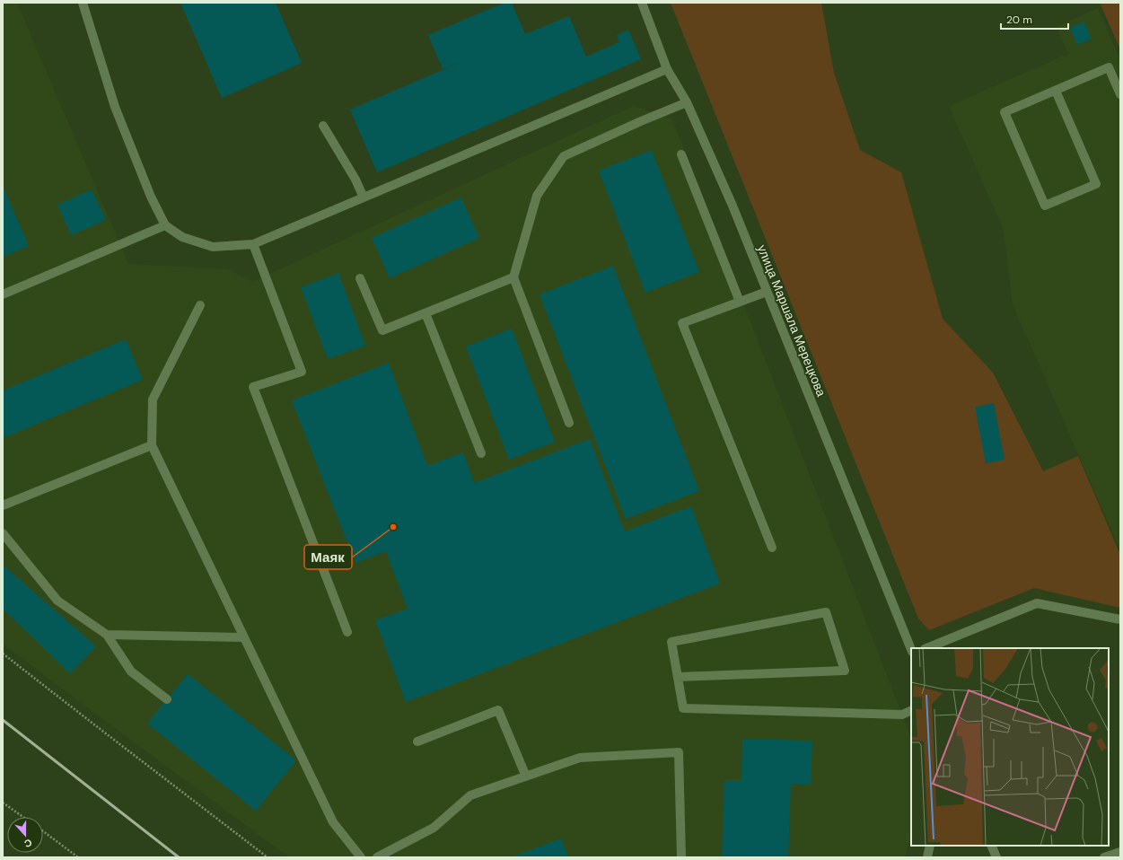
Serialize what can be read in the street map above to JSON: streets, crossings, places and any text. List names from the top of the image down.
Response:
{
  "streets": {
    "street": ["улица Маршала Мерецкова"]
  },
  "places": ["Маяк"],
  "scale_bar": "20 m",
  "north": "bottom"
}
